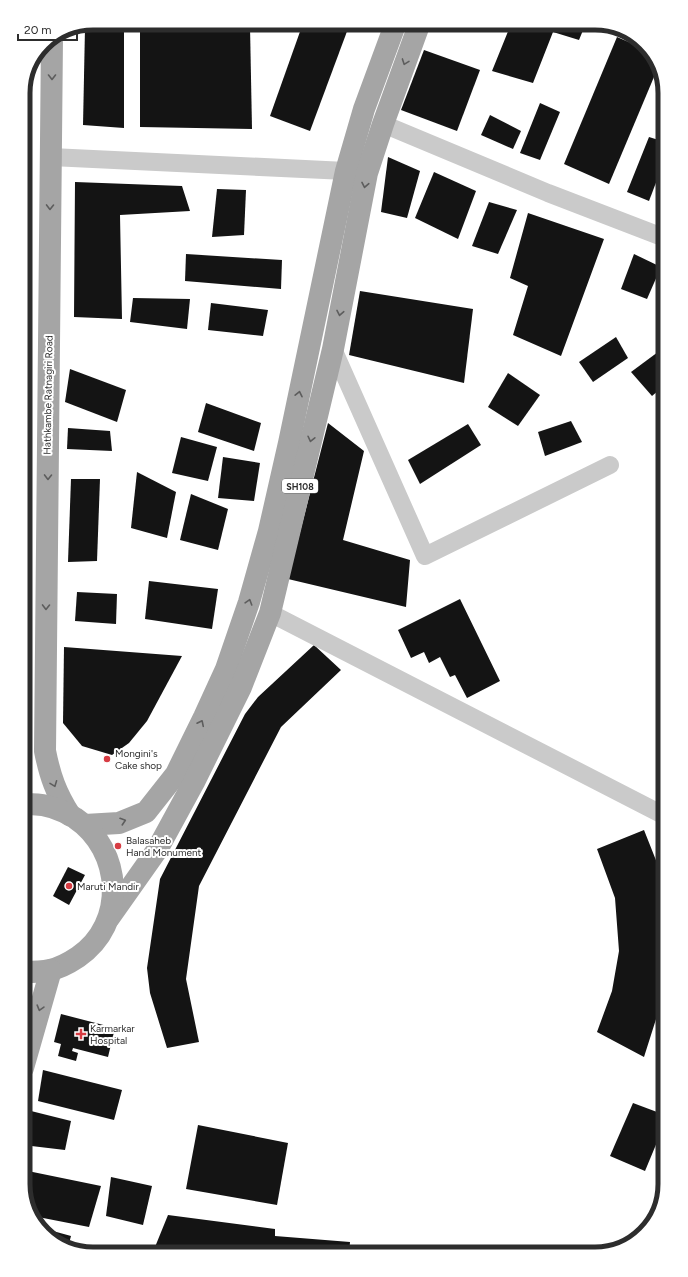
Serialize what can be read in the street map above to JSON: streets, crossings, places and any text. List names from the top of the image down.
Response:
{
  "streets": {
    "main road": ["Hathkambe Ratnagiri Road", "SH108"]
  },
  "crossings": [
    ["Hathkambe Ratnagiri Road", "SH108"]
  ],
  "one_way": ["Hathkambe Ratnagiri Road"],
  "places": {
    "other": ["Mongini's Cake shop", "Balasaheb Hand Monument", "Maruti Mandir"],
    "health": ["Karmarkar Hospital"]
  },
  "scale_bar": "20 m"
}
